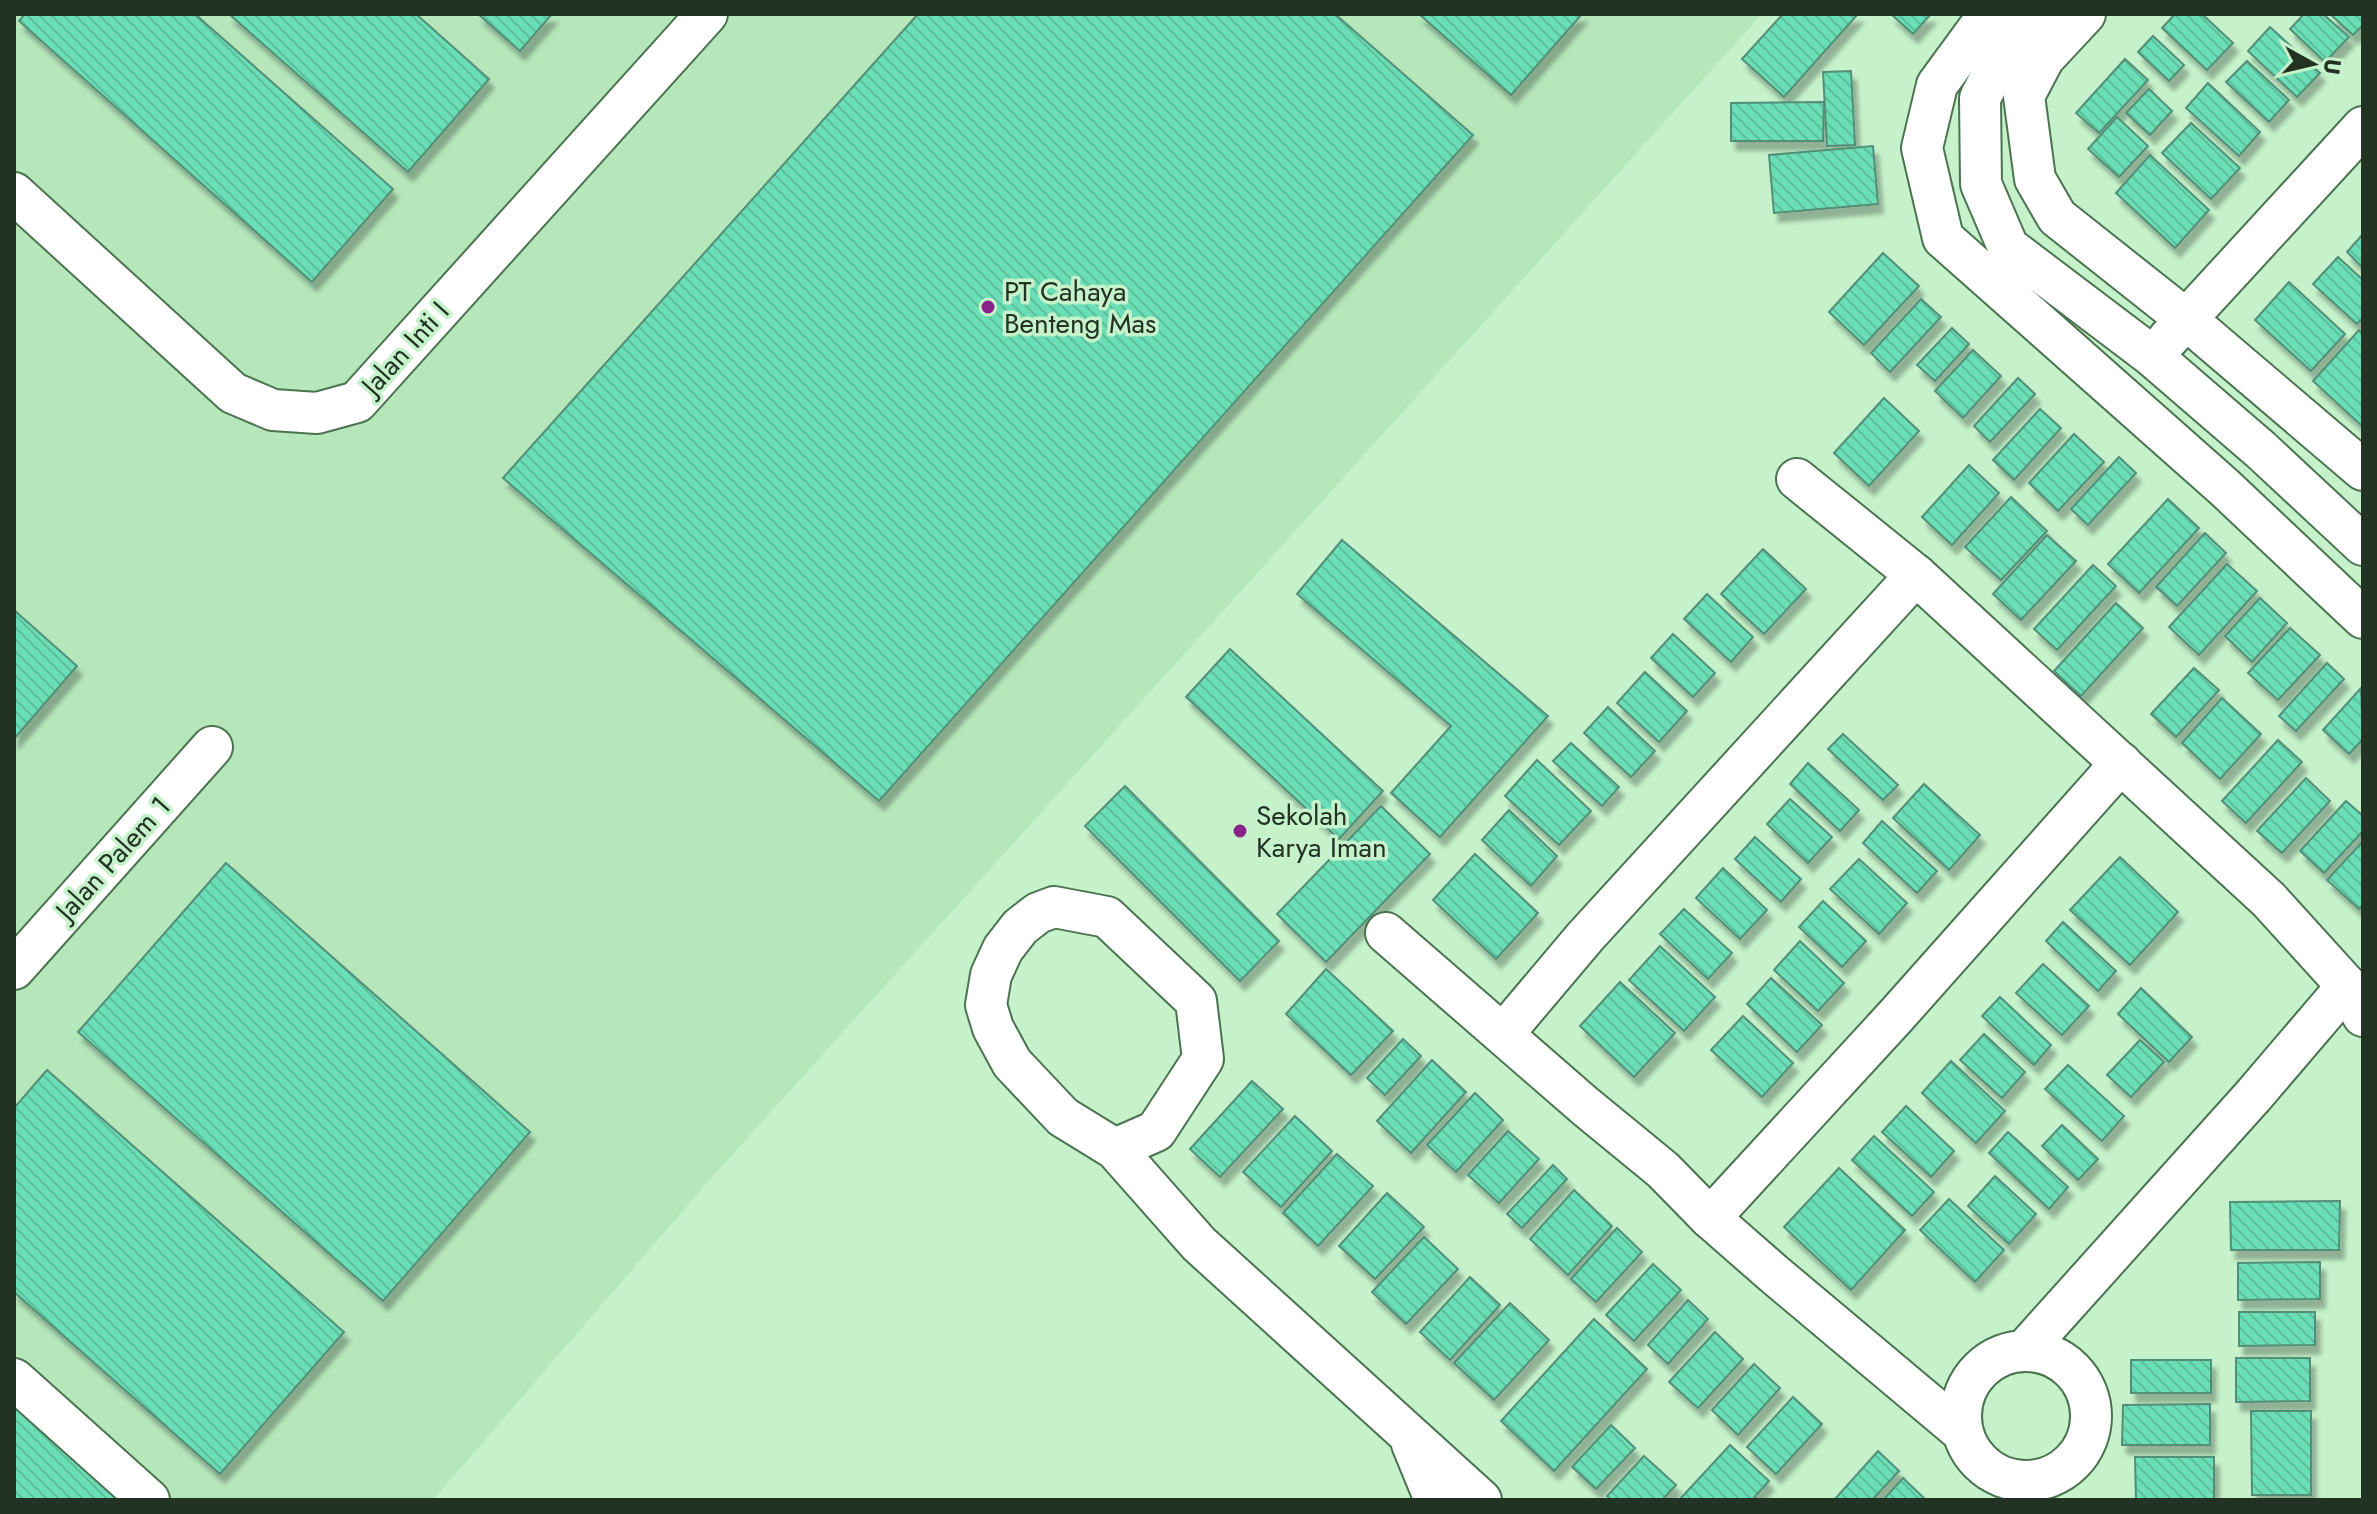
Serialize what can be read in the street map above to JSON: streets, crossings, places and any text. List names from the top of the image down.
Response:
{
  "streets": {
    "street": ["Jalan Inti I", "Jalan Palem 1"]
  },
  "places": ["PT Cahaya Benteng Mas", "Sekolah Karya Iman"],
  "north": "right"
}
